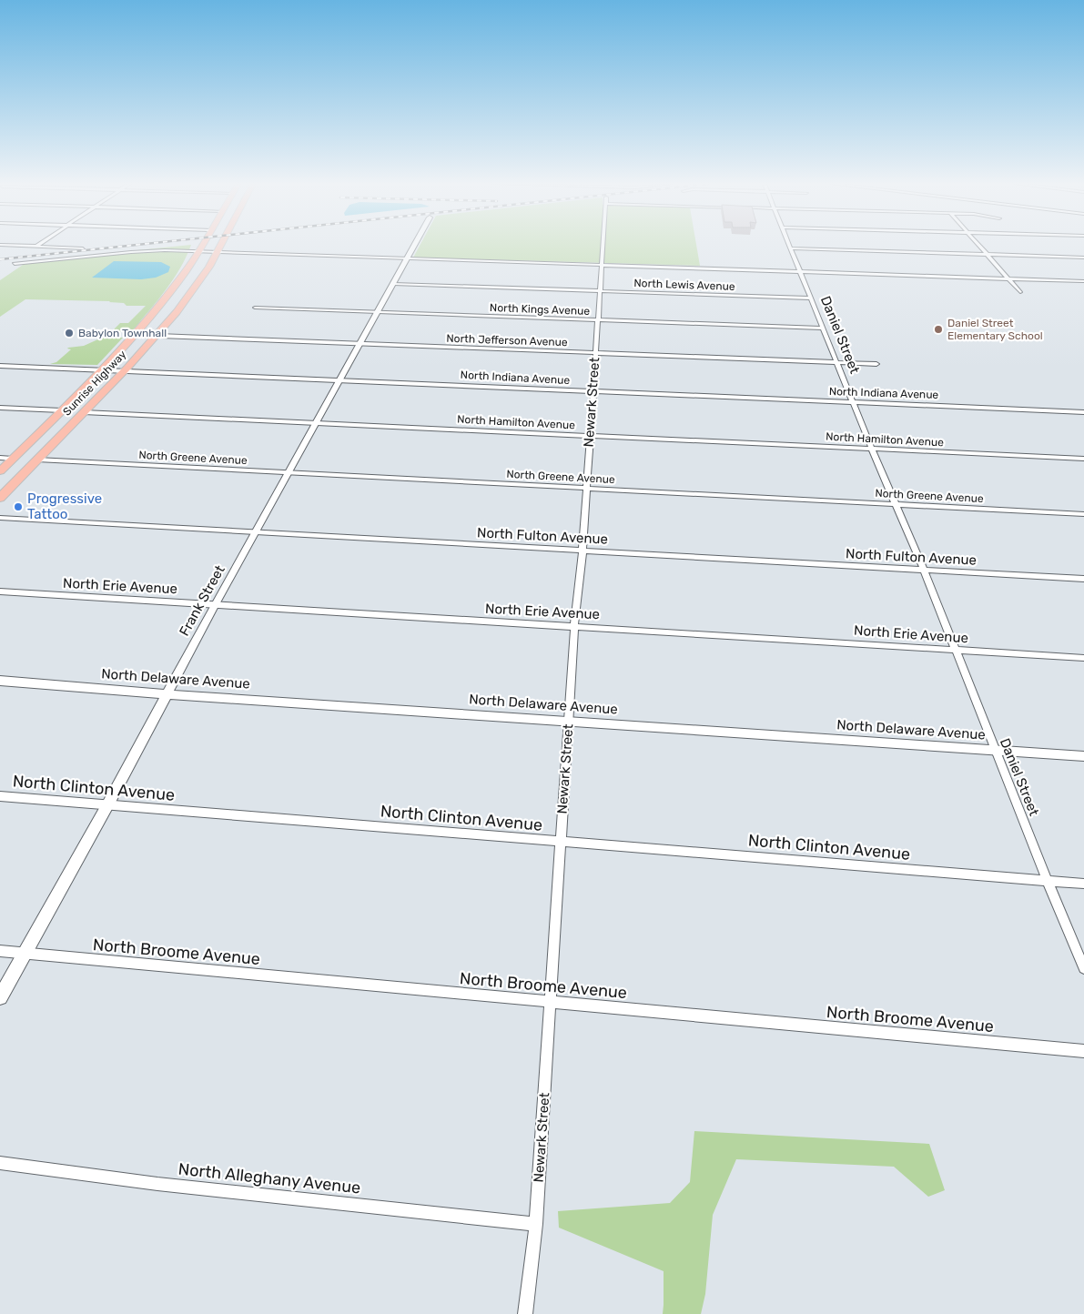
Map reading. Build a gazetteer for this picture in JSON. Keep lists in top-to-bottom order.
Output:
{
  "streets": {
    "highway": ["Sunrise Highway"],
    "street": [
      "North Lewis Avenue",
      "North Kings Avenue",
      "Daniel Street",
      "North Jefferson Avenue",
      "North Indiana Avenue",
      "Newark Street",
      "North Hamilton Avenue",
      "North Greene Avenue",
      "North Fulton Avenue",
      "North Erie Avenue",
      "Frank Street",
      "North Delaware Avenue",
      "North Clinton Avenue",
      "North Broome Avenue",
      "North Alleghany Avenue"
    ]
  },
  "crossings": [
    ["North Lewis Avenue", "Daniel Street"],
    ["North Lewis Avenue", "Newark Street"],
    ["North Lewis Avenue", "Frank Street"],
    ["North Kings Avenue", "Daniel Street"],
    ["North Kings Avenue", "Newark Street"],
    ["North Kings Avenue", "Frank Street"],
    ["Daniel Street", "North Jefferson Avenue"],
    ["Daniel Street", "North Indiana Avenue"],
    ["Daniel Street", "North Hamilton Avenue"],
    ["Daniel Street", "North Greene Avenue"],
    ["Daniel Street", "North Fulton Avenue"],
    ["Daniel Street", "North Erie Avenue"],
    ["Daniel Street", "North Delaware Avenue"],
    ["Daniel Street", "North Clinton Avenue"],
    ["North Jefferson Avenue", "Sunrise Highway"],
    ["North Jefferson Avenue", "Newark Street"],
    ["North Jefferson Avenue", "Frank Street"],
    ["North Indiana Avenue", "Sunrise Highway"],
    ["North Indiana Avenue", "Newark Street"],
    ["North Indiana Avenue", "Frank Street"],
    ["Sunrise Highway", "North Hamilton Avenue"],
    ["Sunrise Highway", "North Greene Avenue"],
    ["Newark Street", "North Hamilton Avenue"],
    ["Newark Street", "North Greene Avenue"],
    ["Newark Street", "North Fulton Avenue"],
    ["Newark Street", "North Erie Avenue"],
    ["Newark Street", "North Delaware Avenue"],
    ["Newark Street", "North Clinton Avenue"],
    ["Newark Street", "North Broome Avenue"],
    ["Newark Street", "North Alleghany Avenue"],
    ["North Hamilton Avenue", "Frank Street"],
    ["North Greene Avenue", "Frank Street"],
    ["North Fulton Avenue", "Frank Street"],
    ["North Erie Avenue", "Frank Street"],
    ["Frank Street", "North Delaware Avenue"],
    ["Frank Street", "North Clinton Avenue"],
    ["Frank Street", "North Broome Avenue"]
  ],
  "places": ["Daniel Street Elementary School", "Babylon Townhall", "Progressive Tattoo"]
}
